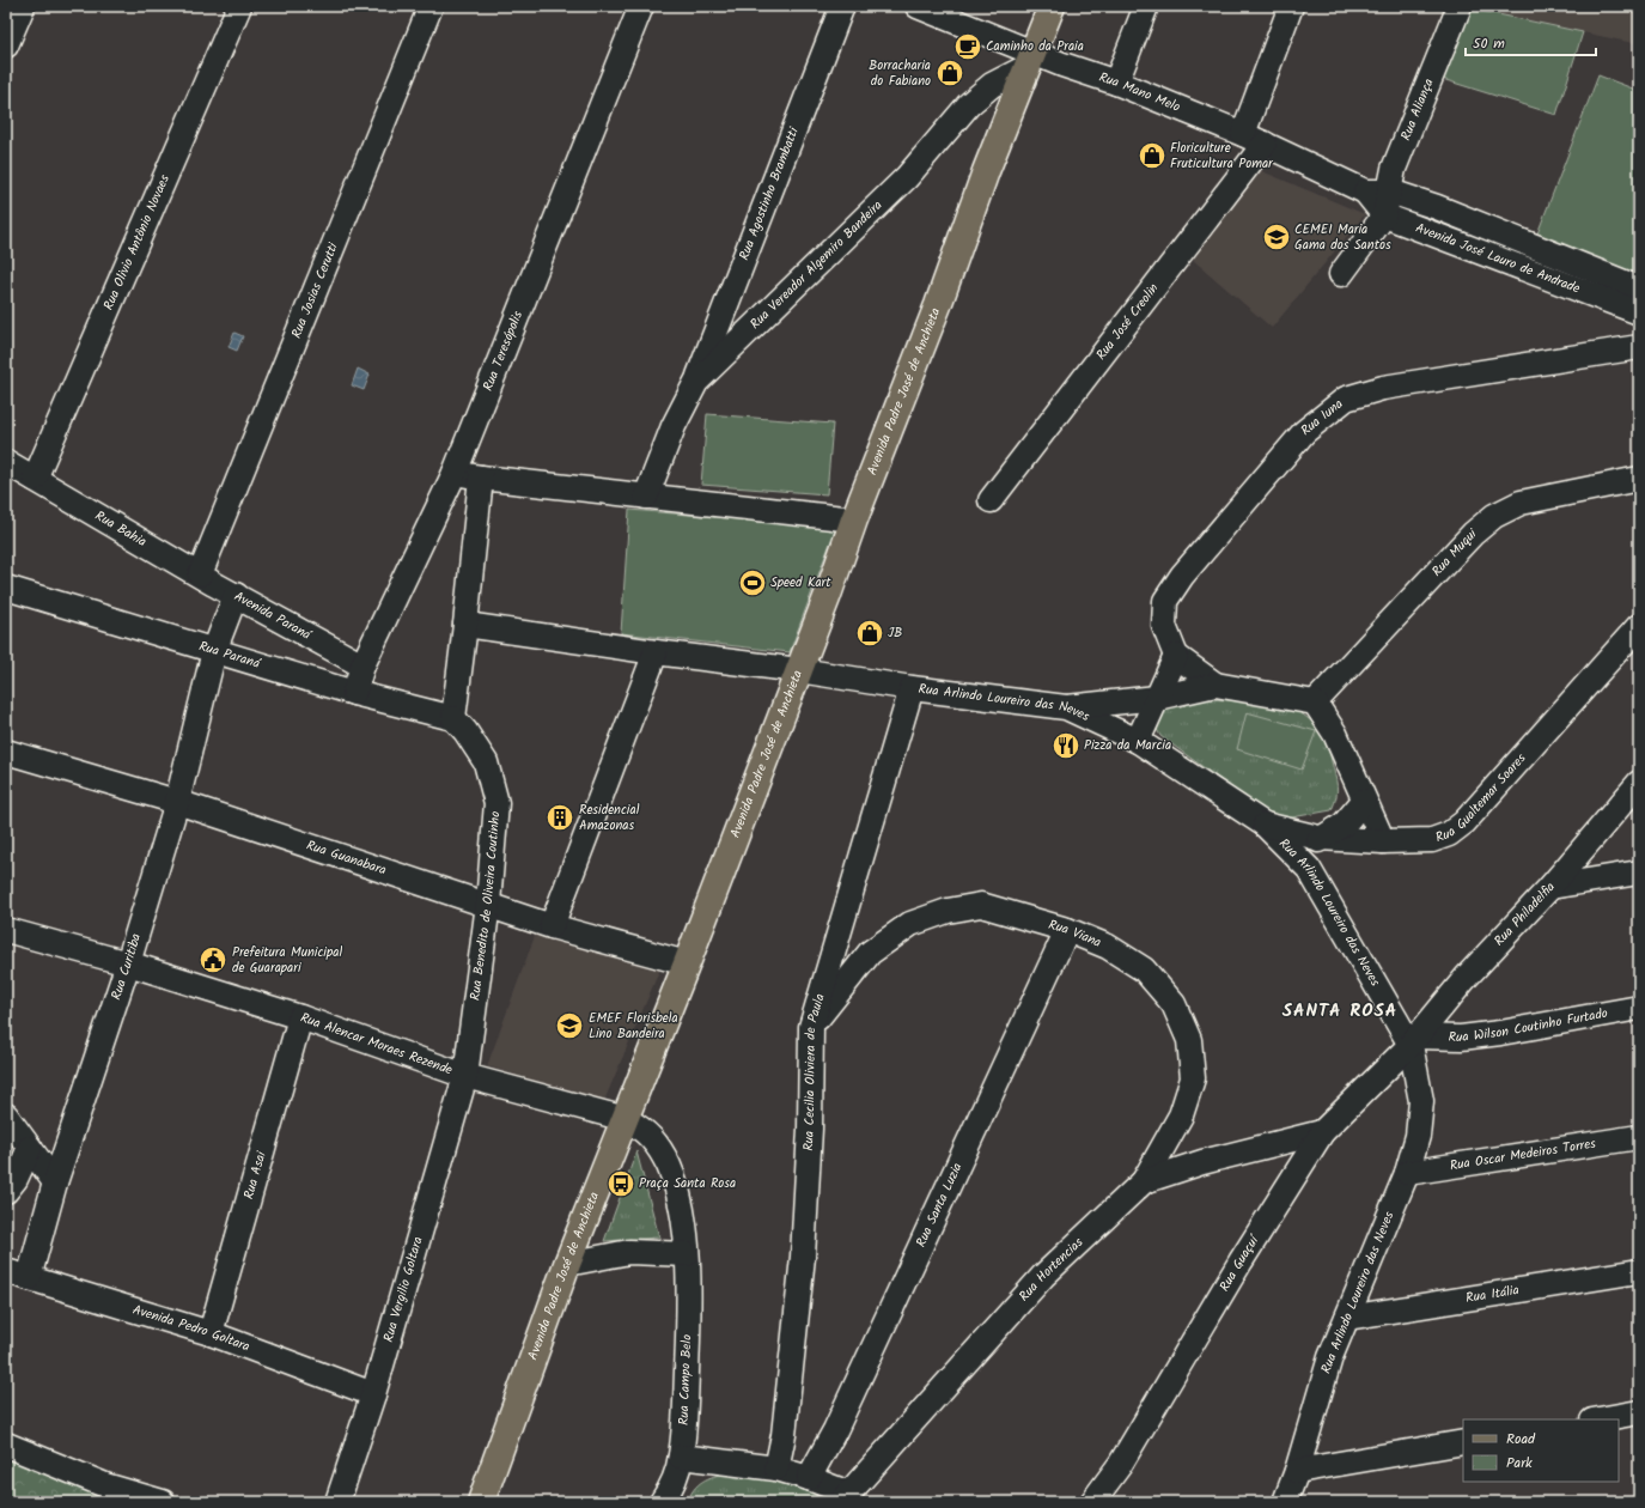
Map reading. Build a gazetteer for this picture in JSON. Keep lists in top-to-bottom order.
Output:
{
  "streets": {
    "main road": ["Avenida Padre José de Anchieta"],
    "street": [
      "Rua Mano Melo",
      "Rua Aliança",
      "Rua Agostinho Brambatti",
      "Rua Olivio Antônio Novaes",
      "Avenida José Lauro de Andrade",
      "Rua Vereador Algemiro Bandeira",
      "Rua Josias Cerutti",
      "Rua José Creolin",
      "Rua Teresópolis",
      "Rua Iuna",
      "Rua Bahia",
      "Rua Muqui",
      "Avenida Paraná",
      "Rua Paraná",
      "Rua Arlindo Loureiro das Neves",
      "Rua Gualtemar Soares",
      "Rua Guanabara",
      "Rua Benedito de Oliveira Coutinho",
      "Rua Philadelfia",
      "Rua Viana",
      "Rua Curitiba",
      "Rua Wilson Coutinho Furtado",
      "Rua Alencar Moraes Rezende",
      "Rua Cecilia Oliviera de Paula",
      "Rua Oscar Medeiros Torres",
      "Rua Asai",
      "Rua Santa Luzia",
      "Rua Guaçuí",
      "Rua Hortencias",
      "Rua Vergilio Goltara",
      "Rua Itália",
      "Avenida Pedro Goltara",
      "Rua Campo Belo"
    ]
  },
  "crossings": [
    ["Rua Mano Melo", "Avenida José Lauro de Andrade"],
    ["Rua Mano Melo", "Rua Vereador Algemiro Bandeira"],
    ["Rua Mano Melo", "Rua José Creolin"],
    ["Rua Mano Melo", "Avenida Padre José de Anchieta"],
    ["Rua Aliança", "Avenida José Lauro de Andrade"],
    ["Rua Agostinho Brambatti", "Rua Vereador Algemiro Bandeira"],
    ["Rua Olivio Antônio Novaes", "Rua Bahia"],
    ["Avenida José Lauro de Andrade", "Rua José Creolin"],
    ["Rua Vereador Algemiro Bandeira", "Avenida Padre José de Anchieta"],
    ["Rua Josias Cerutti", "Rua Bahia"],
    ["Rua Teresópolis", "Avenida Paraná"],
    ["Rua Teresópolis", "Rua Paraná"],
    ["Avenida Padre José de Anchieta", "Rua Arlindo Loureiro das Neves"],
    ["Avenida Padre José de Anchieta", "Rua Guanabara"],
    ["Avenida Padre José de Anchieta", "Rua Alencar Moraes Rezende"],
    ["Avenida Padre José de Anchieta", "Rua Campo Belo"],
    ["Rua Bahia", "Avenida Paraná"],
    ["Avenida Paraná", "Rua Paraná"],
    ["Avenida Paraná", "Rua Curitiba"],
    ["Rua Paraná", "Rua Benedito de Oliveira Coutinho"],
    ["Rua Paraná", "Rua Curitiba"],
    ["Rua Arlindo Loureiro das Neves", "Rua Gualtemar Soares"],
    ["Rua Arlindo Loureiro das Neves", "Rua Philadelfia"],
    ["Rua Arlindo Loureiro das Neves", "Rua Wilson Coutinho Furtado"],
    ["Rua Arlindo Loureiro das Neves", "Rua Cecilia Oliviera de Paula"],
    ["Rua Arlindo Loureiro das Neves", "Rua Oscar Medeiros Torres"],
    ["Rua Arlindo Loureiro das Neves", "Rua Guaçuí"],
    ["Rua Arlindo Loureiro das Neves", "Rua Itália"],
    ["Rua Guanabara", "Rua Benedito de Oliveira Coutinho"],
    ["Rua Guanabara", "Rua Curitiba"],
    ["Rua Benedito de Oliveira Coutinho", "Rua Alencar Moraes Rezende"],
    ["Rua Benedito de Oliveira Coutinho", "Rua Vergilio Goltara"],
    ["Rua Philadelfia", "Rua Wilson Coutinho Furtado"],
    ["Rua Philadelfia", "Rua Guaçuí"],
    ["Rua Viana", "Rua Cecilia Oliviera de Paula"],
    ["Rua Viana", "Rua Santa Luzia"],
    ["Rua Viana", "Rua Hortencias"],
    ["Rua Curitiba", "Rua Alencar Moraes Rezende"],
    ["Rua Curitiba", "Avenida Pedro Goltara"],
    ["Rua Wilson Coutinho Furtado", "Rua Guaçuí"],
    ["Rua Alencar Moraes Rezende", "Rua Asai"],
    ["Rua Alencar Moraes Rezende", "Rua Vergilio Goltara"],
    ["Rua Alencar Moraes Rezende", "Rua Campo Belo"],
    ["Rua Asai", "Avenida Pedro Goltara"],
    ["Rua Guaçuí", "Rua Hortencias"],
    ["Rua Vergilio Goltara", "Avenida Pedro Goltara"]
  ],
  "districts": ["SANTA ROSA"],
  "places": {
    "cafe": ["Caminho da Praia"],
    "shop": ["Borracharia do Fabiano", "Floriculture Fruticultura Pomar", "JB"],
    "school or university": ["CEMEI Maria Gama dos Santos", "EMEF Florisbela Lino Bandeira"],
    "sports": ["Speed Kart"],
    "restaurant": ["Pizza da Marcia"],
    "building": ["Residencial Amazonas"],
    "public building": ["Prefeitura Municipal de Guarapari"],
    "bus stop": ["Praça Santa Rosa"]
  },
  "legend": ["Road", "Park"],
  "scale_bar": "50 m"
}
